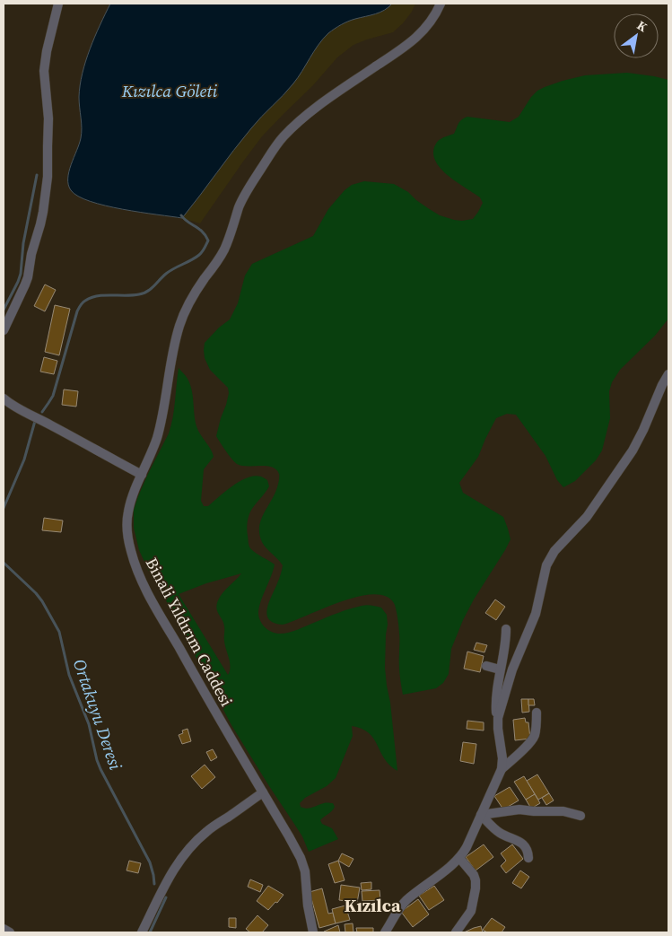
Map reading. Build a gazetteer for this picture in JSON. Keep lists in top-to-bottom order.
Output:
{
  "streets": {
    "street": ["Binali Yıldırım Caddesi"]
  },
  "districts": ["Kızılca"],
  "water": ["Kızılca Göleti", "Ortakuyu Deresi"],
  "north": "top right"
}
